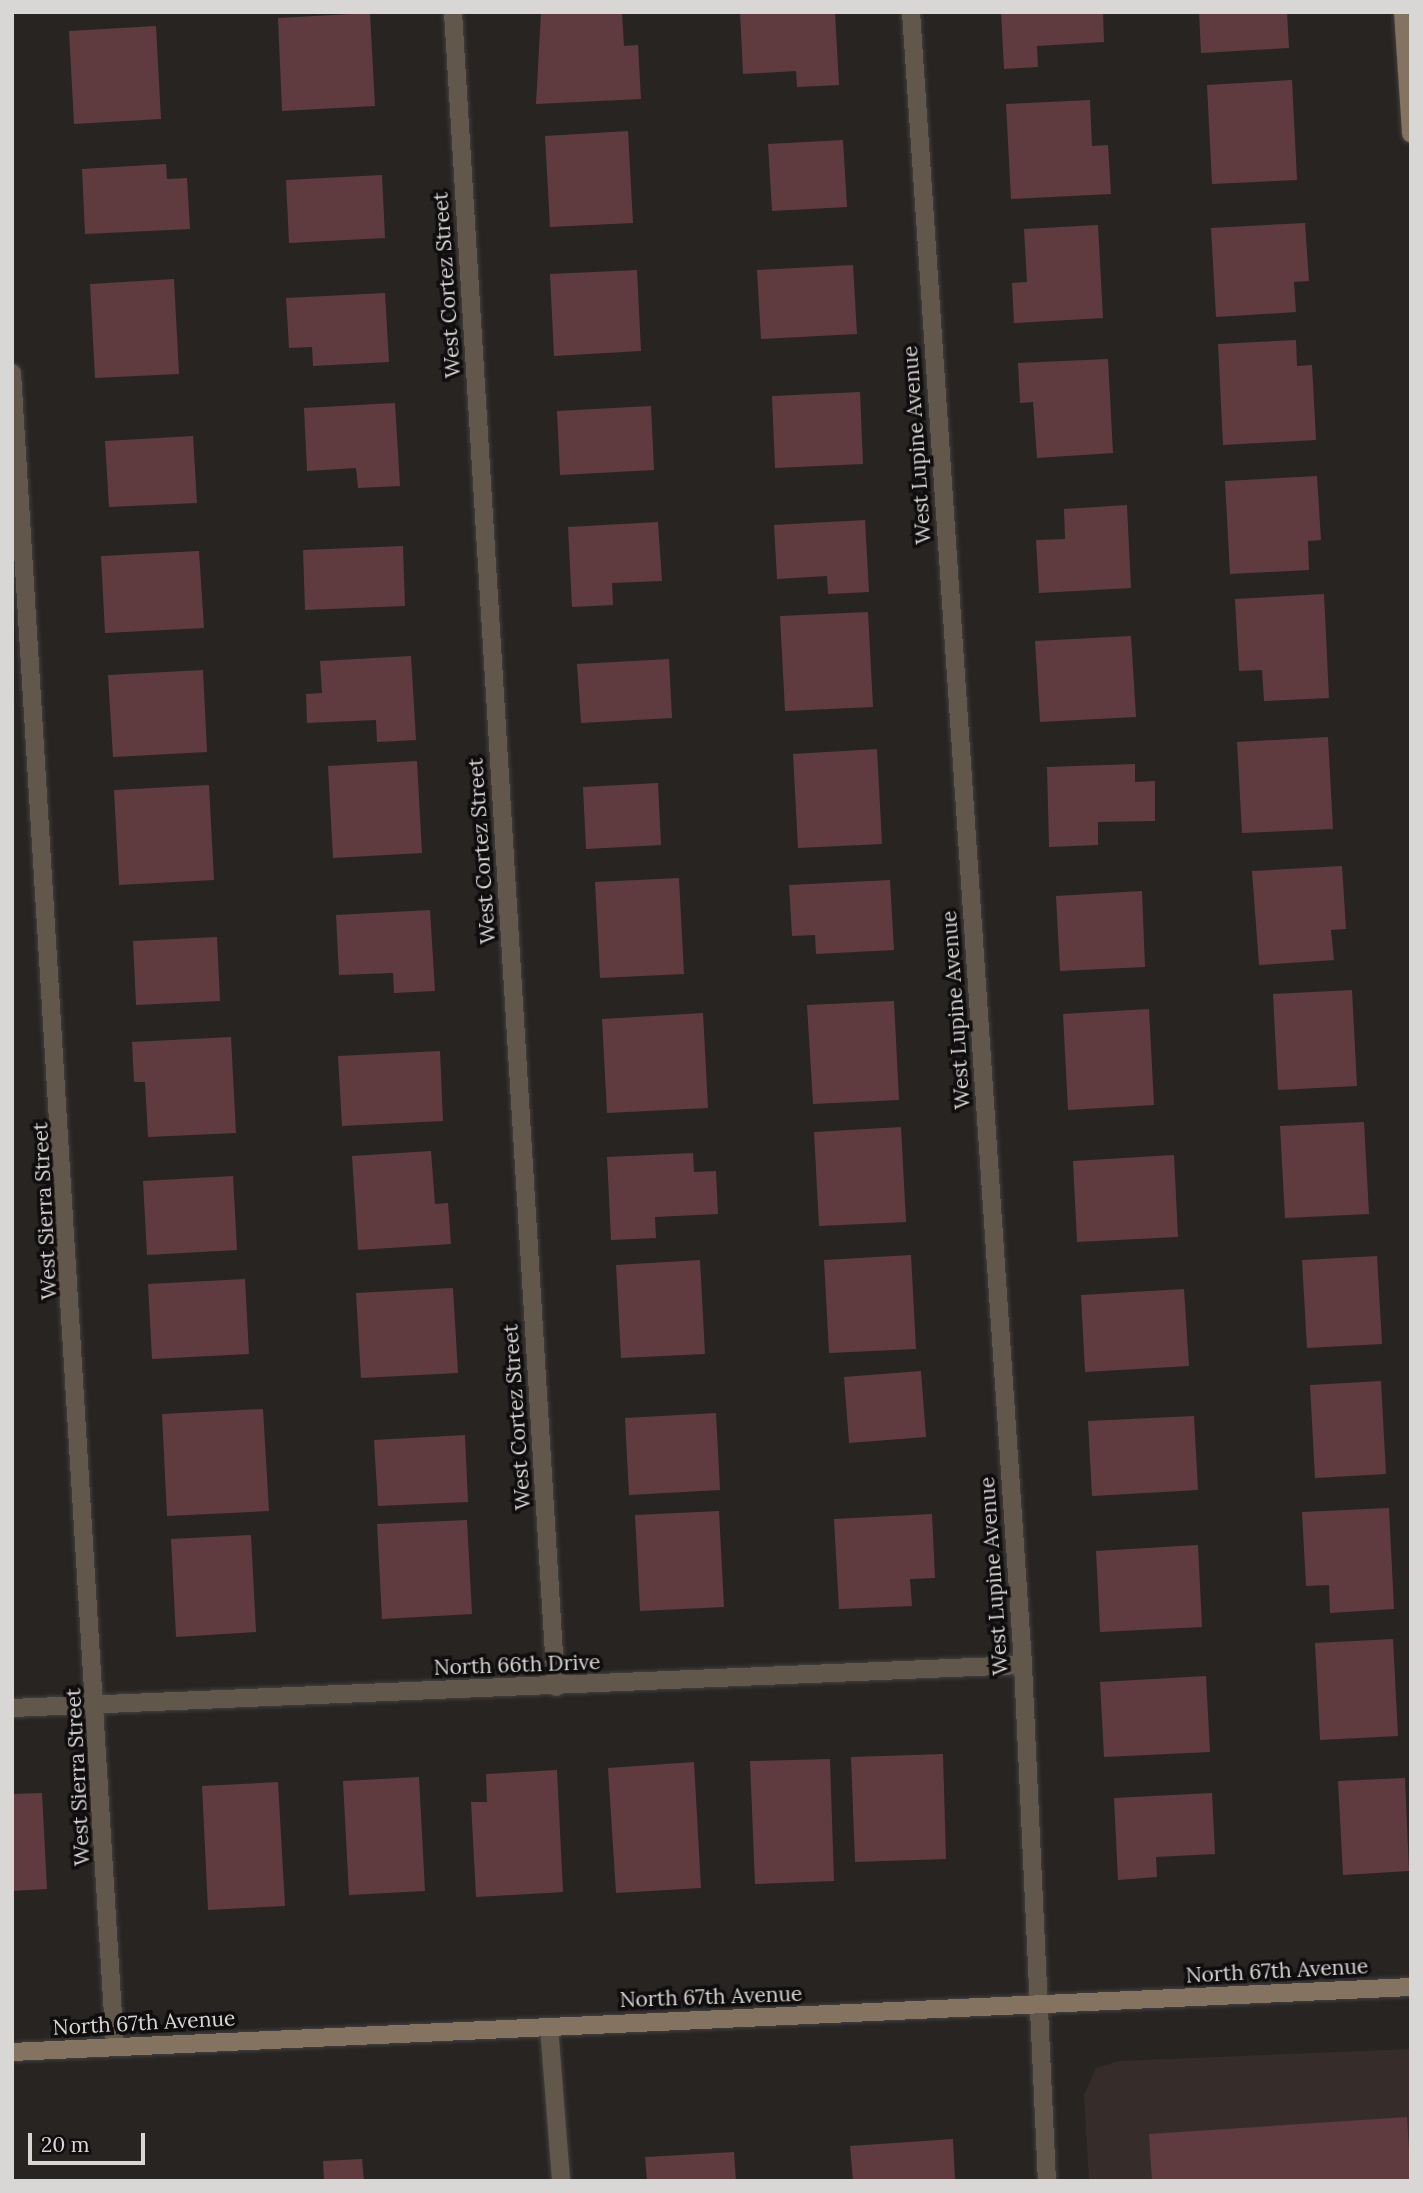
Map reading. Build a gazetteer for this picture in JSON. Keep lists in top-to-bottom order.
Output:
{
  "streets": {
    "main road": ["North 67th Avenue"],
    "street": [
      "West Cortez Street",
      "West Lupine Avenue",
      "West Sierra Street",
      "North 66th Drive"
    ]
  },
  "crossings": [
    ["West Cortez Street", "North 66th Drive"],
    ["West Lupine Avenue", "North 66th Drive"],
    ["West Lupine Avenue", "North 67th Avenue"],
    ["West Sierra Street", "North 66th Drive"],
    ["West Sierra Street", "North 67th Avenue"]
  ],
  "scale_bar": "20 m"
}
